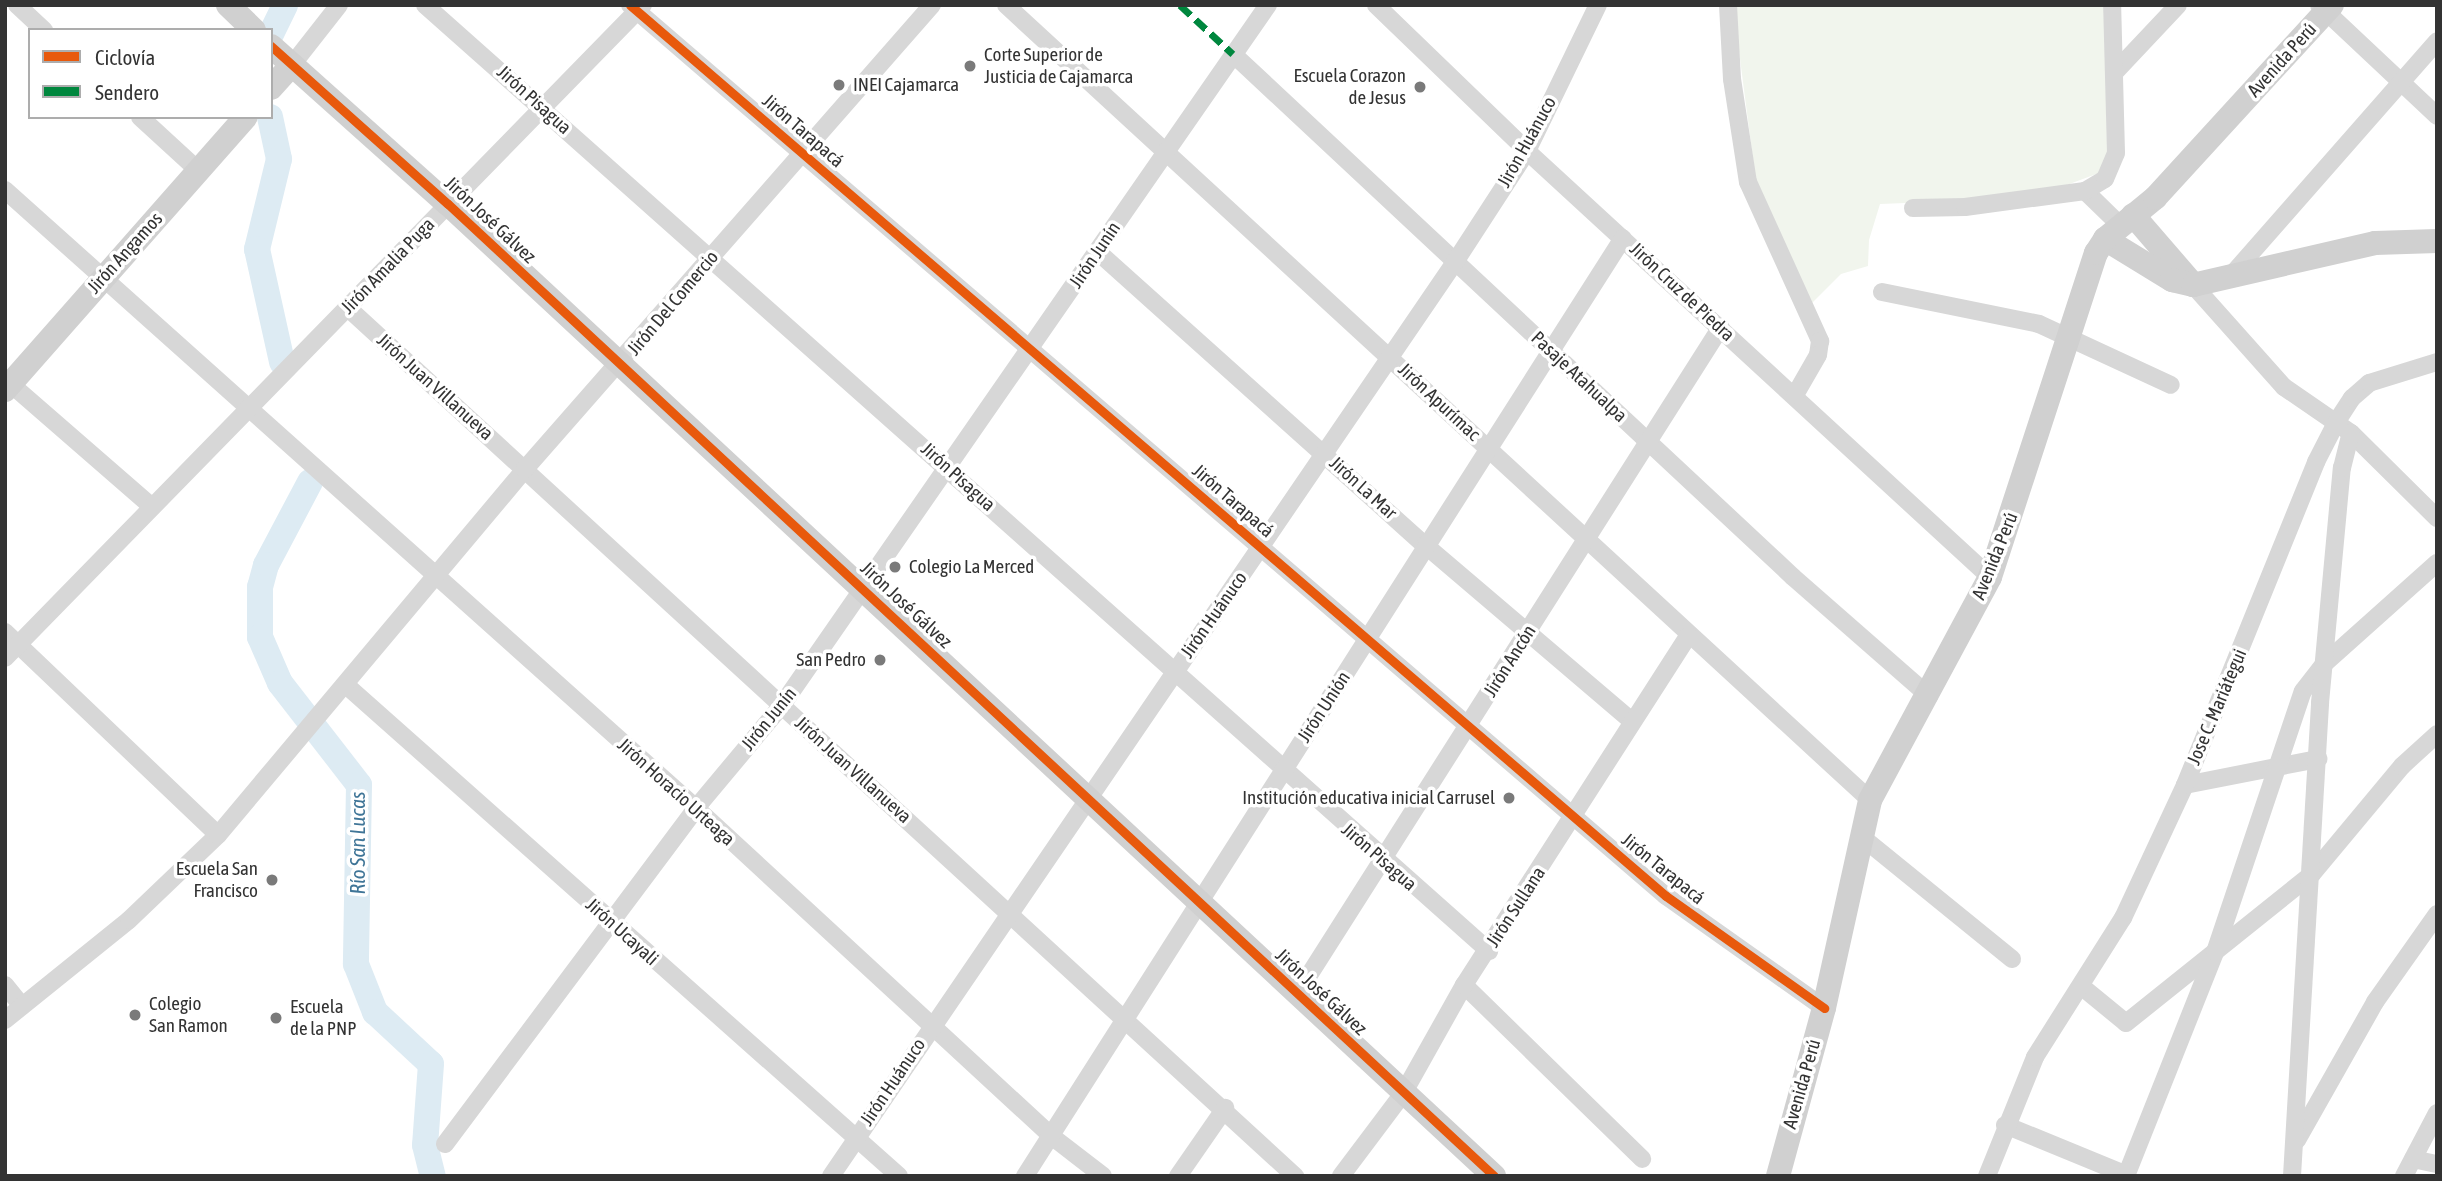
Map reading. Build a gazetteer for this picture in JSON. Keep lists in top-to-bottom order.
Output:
{
  "streets": {
    "street": [
      "Avenida Perú",
      "Jirón Pisagua",
      "Jirón Tarapacá",
      "Jirón Huánuco",
      "Jirón José Gálvez",
      "Jirón Angamos",
      "Jirón Junín",
      "Jirón Amalia Puga",
      "Jirón Cruz de Piedra",
      "Jirón Del Comercio",
      "Pasaje Atahualpa",
      "Jirón Juan Villanueva",
      "Jirón Apurímac",
      "Jirón La Mar",
      "Jirón Ancón",
      "Jirón Unión",
      "Jose C. Mariátegui",
      "Jirón Horacio Urteaga",
      "Jirón Sullana",
      "Jirón Ucayali"
    ]
  },
  "crossings": [
    ["Avenida Perú", "Jirón Tarapacá"],
    ["Avenida Perú", "Jirón Cruz de Piedra"],
    ["Avenida Perú", "Pasaje Atahualpa"],
    ["Avenida Perú", "Jirón Apurímac"],
    ["Jirón Pisagua", "Jirón Huánuco"],
    ["Jirón Pisagua", "Jirón Junín"],
    ["Jirón Pisagua", "Jirón Amalia Puga"],
    ["Jirón Pisagua", "Jirón Del Comercio"],
    ["Jirón Pisagua", "Jirón Ancón"],
    ["Jirón Pisagua", "Jirón Unión"],
    ["Jirón Pisagua", "Jirón Sullana"],
    ["Jirón Tarapacá", "Jirón Huánuco"],
    ["Jirón Tarapacá", "Jirón Junín"],
    ["Jirón Tarapacá", "Jirón Amalia Puga"],
    ["Jirón Tarapacá", "Jirón Del Comercio"],
    ["Jirón Tarapacá", "Jirón Ancón"],
    ["Jirón Tarapacá", "Jirón Unión"],
    ["Jirón Tarapacá", "Jirón Sullana"],
    ["Jirón Huánuco", "Jirón José Gálvez"],
    ["Jirón Huánuco", "Jirón Cruz de Piedra"],
    ["Jirón Huánuco", "Pasaje Atahualpa"],
    ["Jirón Huánuco", "Jirón Juan Villanueva"],
    ["Jirón Huánuco", "Jirón Apurímac"],
    ["Jirón Huánuco", "Jirón La Mar"],
    ["Jirón Huánuco", "Jirón Horacio Urteaga"],
    ["Jirón Huánuco", "Jirón Ucayali"],
    ["Jirón José Gálvez", "Jirón Junín"],
    ["Jirón José Gálvez", "Jirón Amalia Puga"],
    ["Jirón José Gálvez", "Jirón Del Comercio"],
    ["Jirón José Gálvez", "Jirón Ancón"],
    ["Jirón José Gálvez", "Jirón Unión"],
    ["Jirón José Gálvez", "Jirón Sullana"],
    ["Jirón Angamos", "Jirón Horacio Urteaga"],
    ["Jirón Junín", "Pasaje Atahualpa"],
    ["Jirón Junín", "Jirón Juan Villanueva"],
    ["Jirón Junín", "Jirón Apurímac"],
    ["Jirón Junín", "Jirón La Mar"],
    ["Jirón Junín", "Jirón Horacio Urteaga"],
    ["Jirón Junín", "Jirón Ucayali"],
    ["Jirón Amalia Puga", "Jirón Juan Villanueva"],
    ["Jirón Amalia Puga", "Jirón Horacio Urteaga"],
    ["Jirón Cruz de Piedra", "Jirón Ancón"],
    ["Jirón Cruz de Piedra", "Jirón Unión"],
    ["Jirón Del Comercio", "Jirón Juan Villanueva"],
    ["Jirón Del Comercio", "Jirón Horacio Urteaga"],
    ["Jirón Del Comercio", "Jirón Ucayali"],
    ["Pasaje Atahualpa", "Jirón Ancón"],
    ["Pasaje Atahualpa", "Jirón Unión"],
    ["Jirón Juan Villanueva", "Jirón Unión"],
    ["Jirón Apurímac", "Jirón Ancón"],
    ["Jirón Apurímac", "Jirón Unión"],
    ["Jirón Apurímac", "Jirón Sullana"],
    ["Jirón La Mar", "Jirón Ancón"],
    ["Jirón La Mar", "Jirón Unión"],
    ["Jirón La Mar", "Jirón Sullana"],
    ["Jirón Unión", "Jirón Horacio Urteaga"]
  ],
  "water": ["Río San Lucas"],
  "places": [
    "Corte Superior de Justicia de Cajamarca",
    "INEI Cajamarca",
    "Escuela Corazon de Jesus",
    "Colegio La Merced",
    "San Pedro",
    "Institución educativa inicial Carrusel",
    "Escuela San Francisco",
    "Colegio San Ramon",
    "Escuela de la PNP"
  ],
  "legend": ["Ciclovía", "Sendero"]
}
